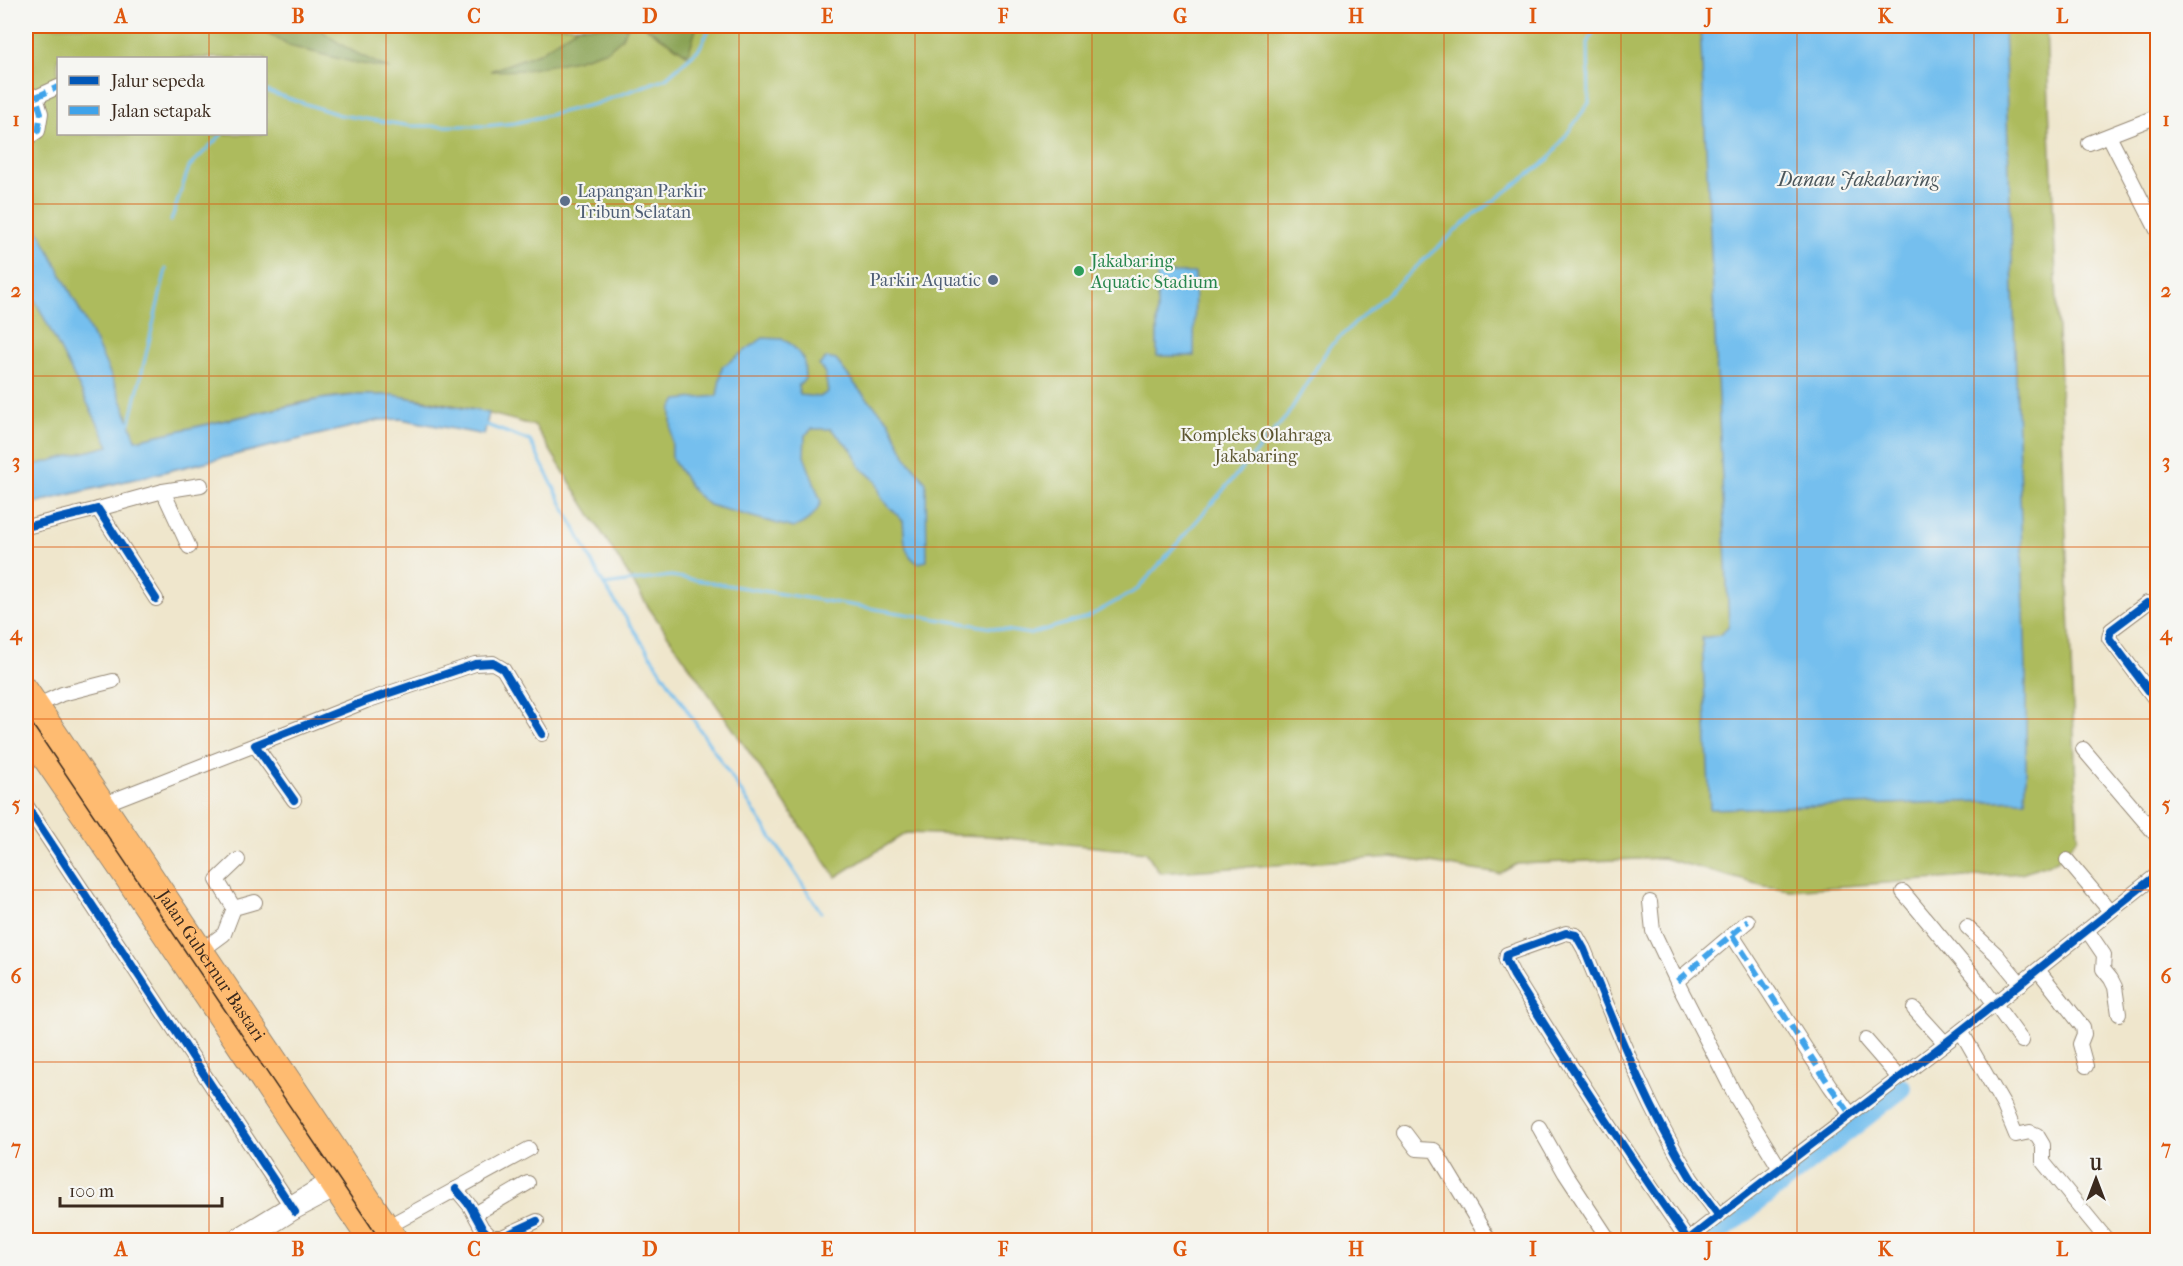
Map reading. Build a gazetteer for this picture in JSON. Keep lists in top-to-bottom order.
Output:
{
  "streets": {
    "highway": ["Jalan Gubernur Bastari"]
  },
  "water": ["Danau Jakabaring"],
  "parks": ["Kompleks Olahraga Jakabaring"],
  "places": ["Lapangan Parkir Tribun Selatan", "Jakabaring Aquatic Stadium", "Parkir Aquatic"],
  "legend": ["Jalur sepeda", "Jalan setapak"],
  "scale_bar": "100 m",
  "north": "top",
  "grid": {
    "columns": [
      "A",
      "B",
      "C",
      "D",
      "E",
      "F",
      "G",
      "H",
      "I",
      "J",
      "K",
      "L"
    ],
    "rows": [
      "1",
      "2",
      "3",
      "4",
      "5",
      "6",
      "7"
    ]
  }
}
